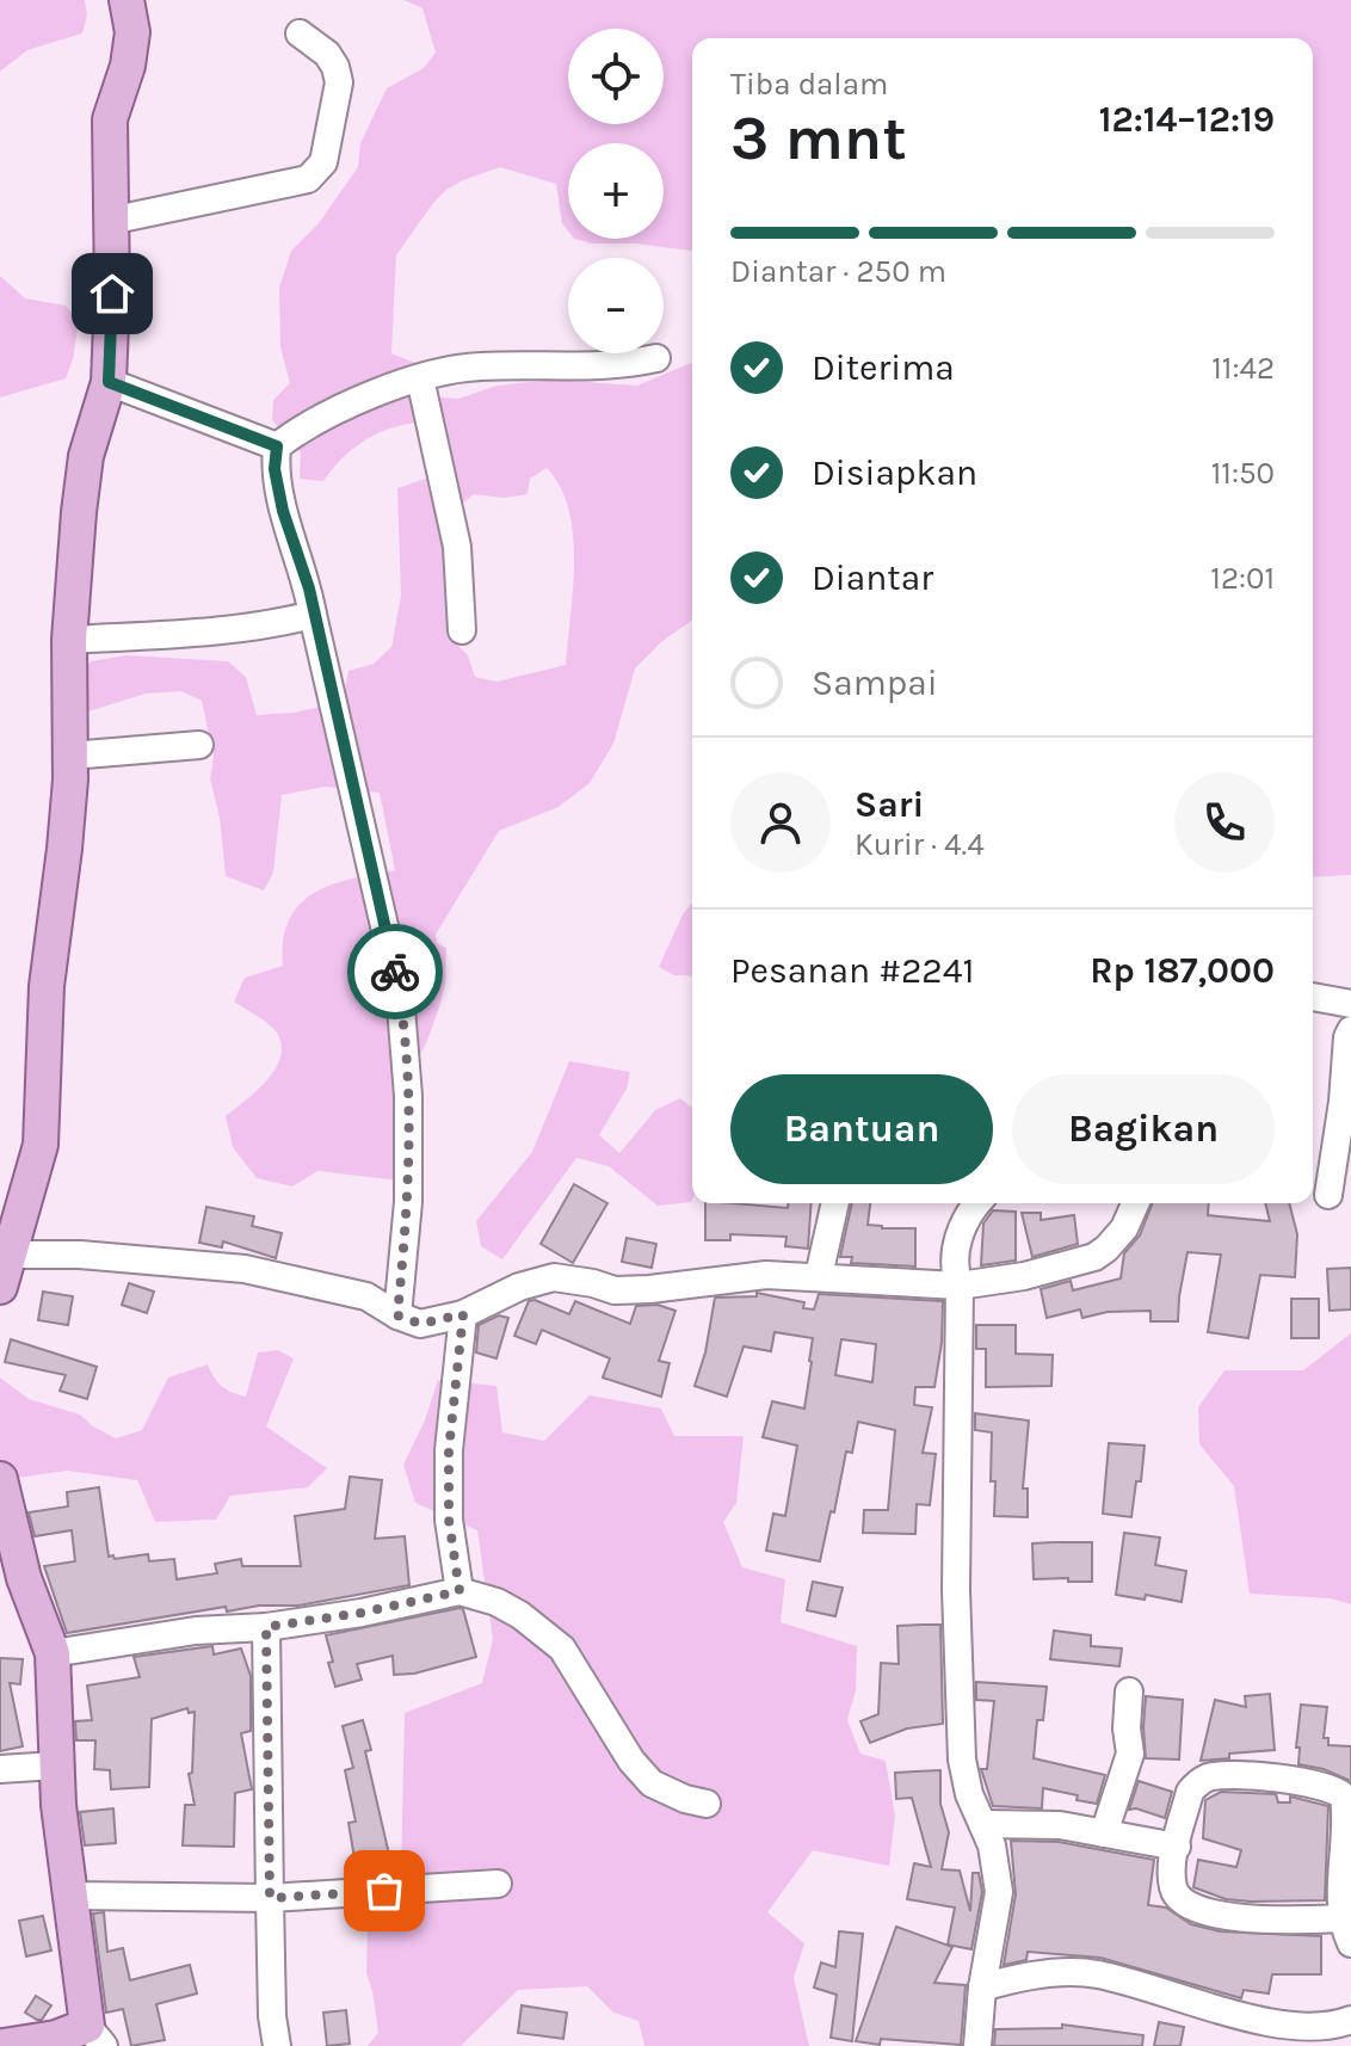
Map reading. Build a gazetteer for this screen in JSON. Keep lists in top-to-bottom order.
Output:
{
  "page": {
    "map_buttons": ["+", "−"],
    "heading": ["3 mnt", "Tiba dalam", "12:14–12:19"],
    "panel": [
      "Sari",
      "Kurir · 4.4",
      "Pesanan #2241",
      "Rp 187,000"
    ],
    "bar": "Diantar · 250 m",
    "list": [
      ["Diterima", "11:42"],
      ["Disiapkan", "11:50"],
      ["Diantar", "12:01"],
      "Sampai"
    ],
    "buttons": ["Bantuan", "Bagikan"]
  }
}
